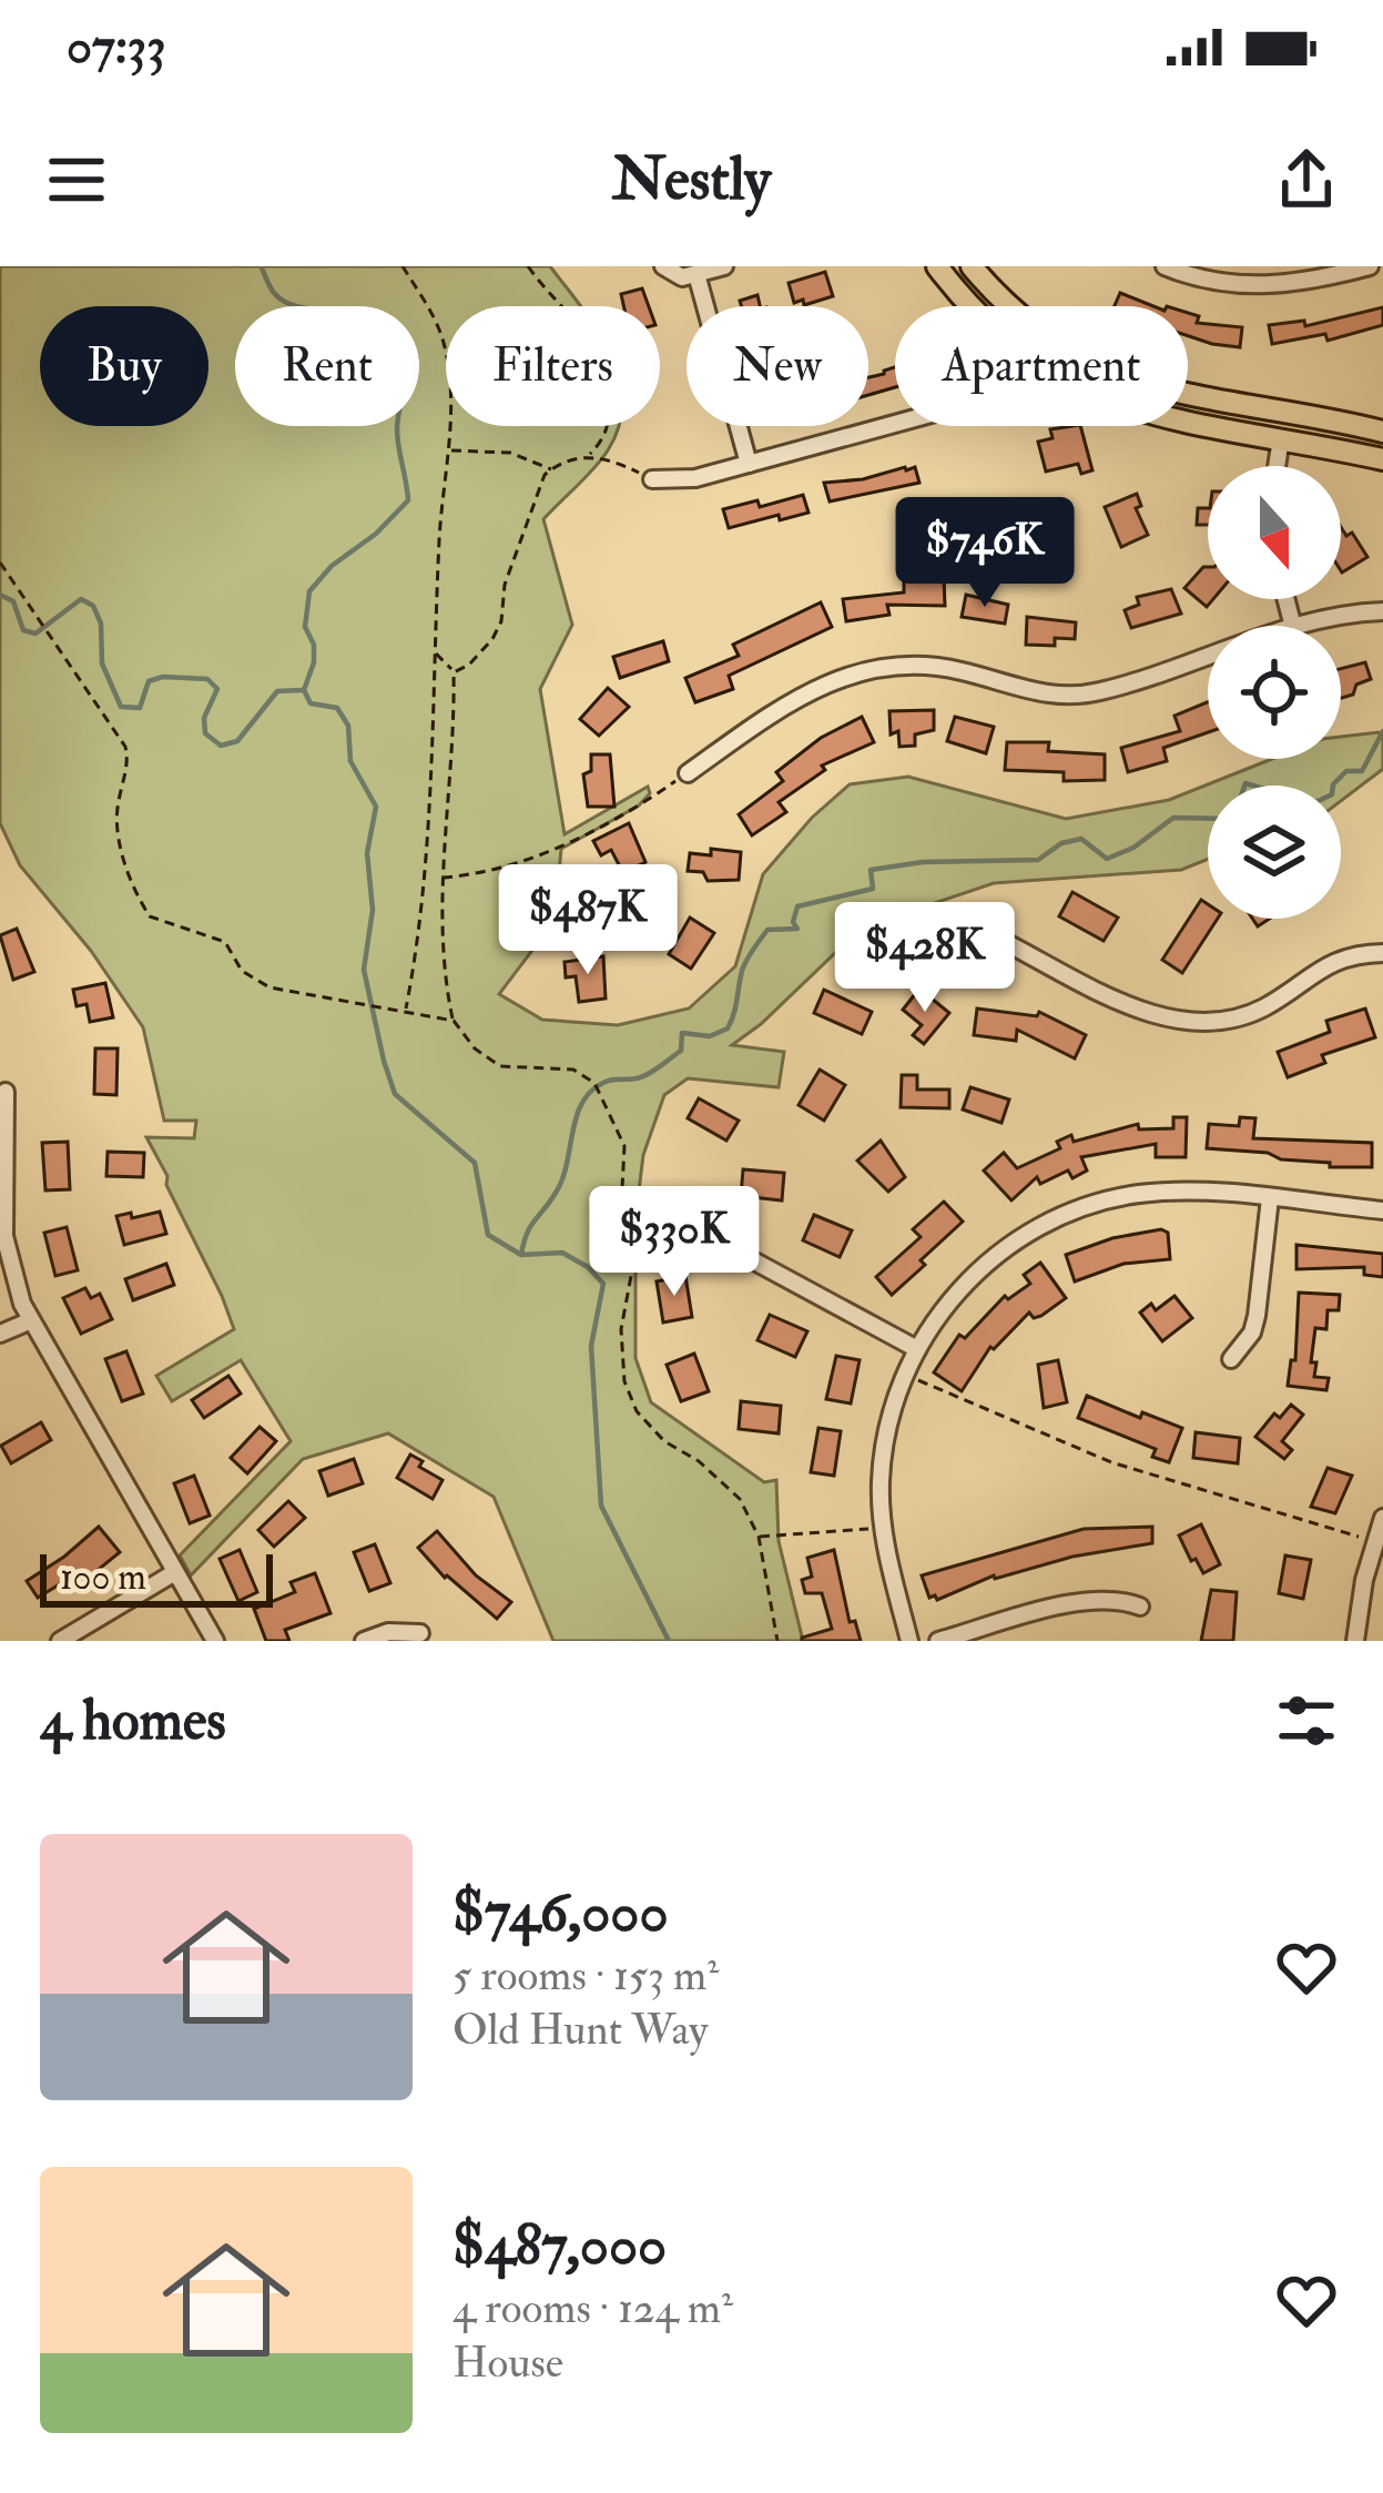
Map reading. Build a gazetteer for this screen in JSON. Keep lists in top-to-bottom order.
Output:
{
  "scale_bar": "100 m",
  "north": "bottom",
  "page": {
    "status": "07:33",
    "header": "Nestly",
    "chip": [
      "Buy",
      "Rent",
      "Filters",
      "New",
      "Apartment"
    ],
    "price": [
      "$746K",
      "$487K",
      "$428K",
      "$330K"
    ],
    "scale": "100 m",
    "heading": "4 homes",
    "list": [
      {
        "name": "$746,000",
        "note": "5 rooms · 153 m² · Old Hunt Way"
      },
      {
        "name": "$487,000",
        "note": "4 rooms · 124 m² · House"
      }
    ]
  }
}
